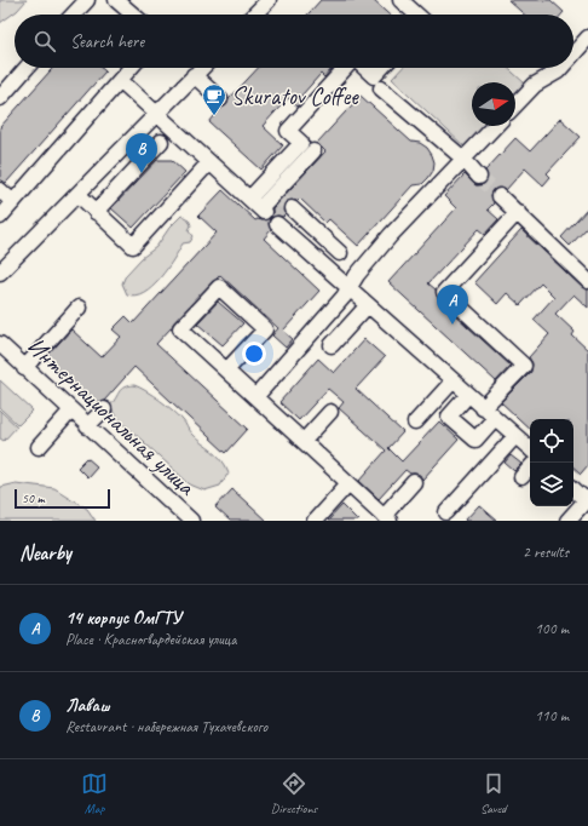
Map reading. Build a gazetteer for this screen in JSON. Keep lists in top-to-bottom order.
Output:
{
  "streets": {
    "street": ["Интернациональная улица"]
  },
  "places": {
    "cafe": ["Skuratov Coffee"]
  },
  "scale_bar": "50 m",
  "north": "right",
  "page": {
    "search": "Search here",
    "pins": ["B", "A"],
    "scale": "50 m",
    "heading": ["Nearby", "2 results"],
    "list": [
      {
        "mark": "A",
        "name": "14 корпус ОмГТУ",
        "note": "Place · Красногвардейская улица",
        "value": "100 m"
      },
      {
        "mark": "B",
        "name": "Лаваш",
        "note": "Restaurant · набережная Тухачевского",
        "value": "110 m"
      }
    ],
    "nav": ["Map", "Directions", "Saved"]
  }
}
